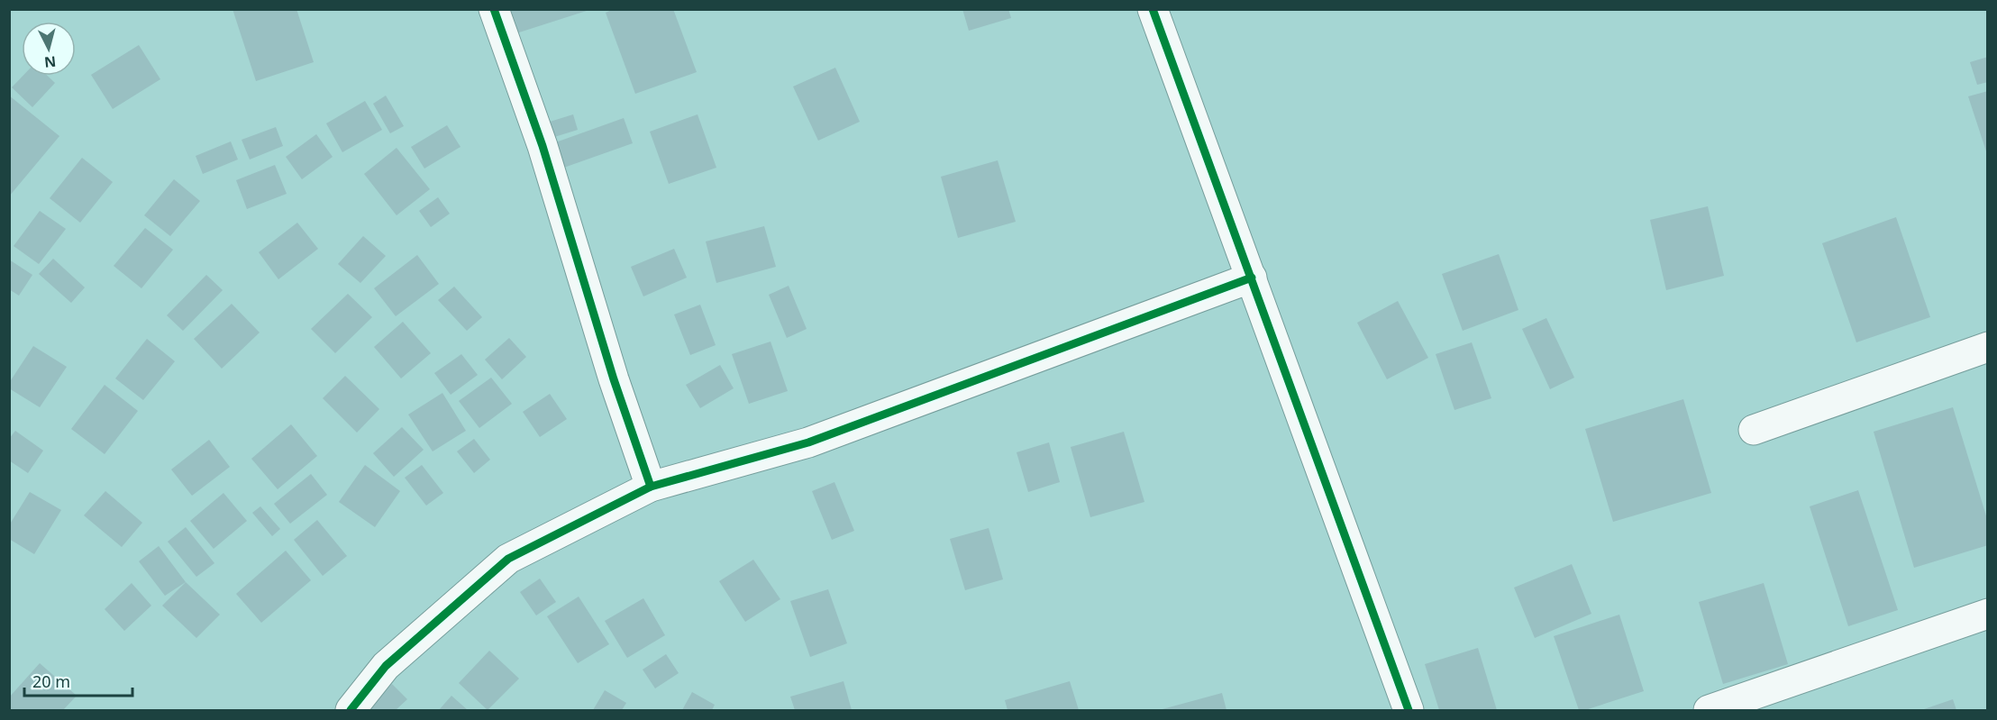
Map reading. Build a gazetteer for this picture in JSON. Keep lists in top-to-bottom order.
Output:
{
  "scale_bar": "20 m",
  "north": "bottom"
}
